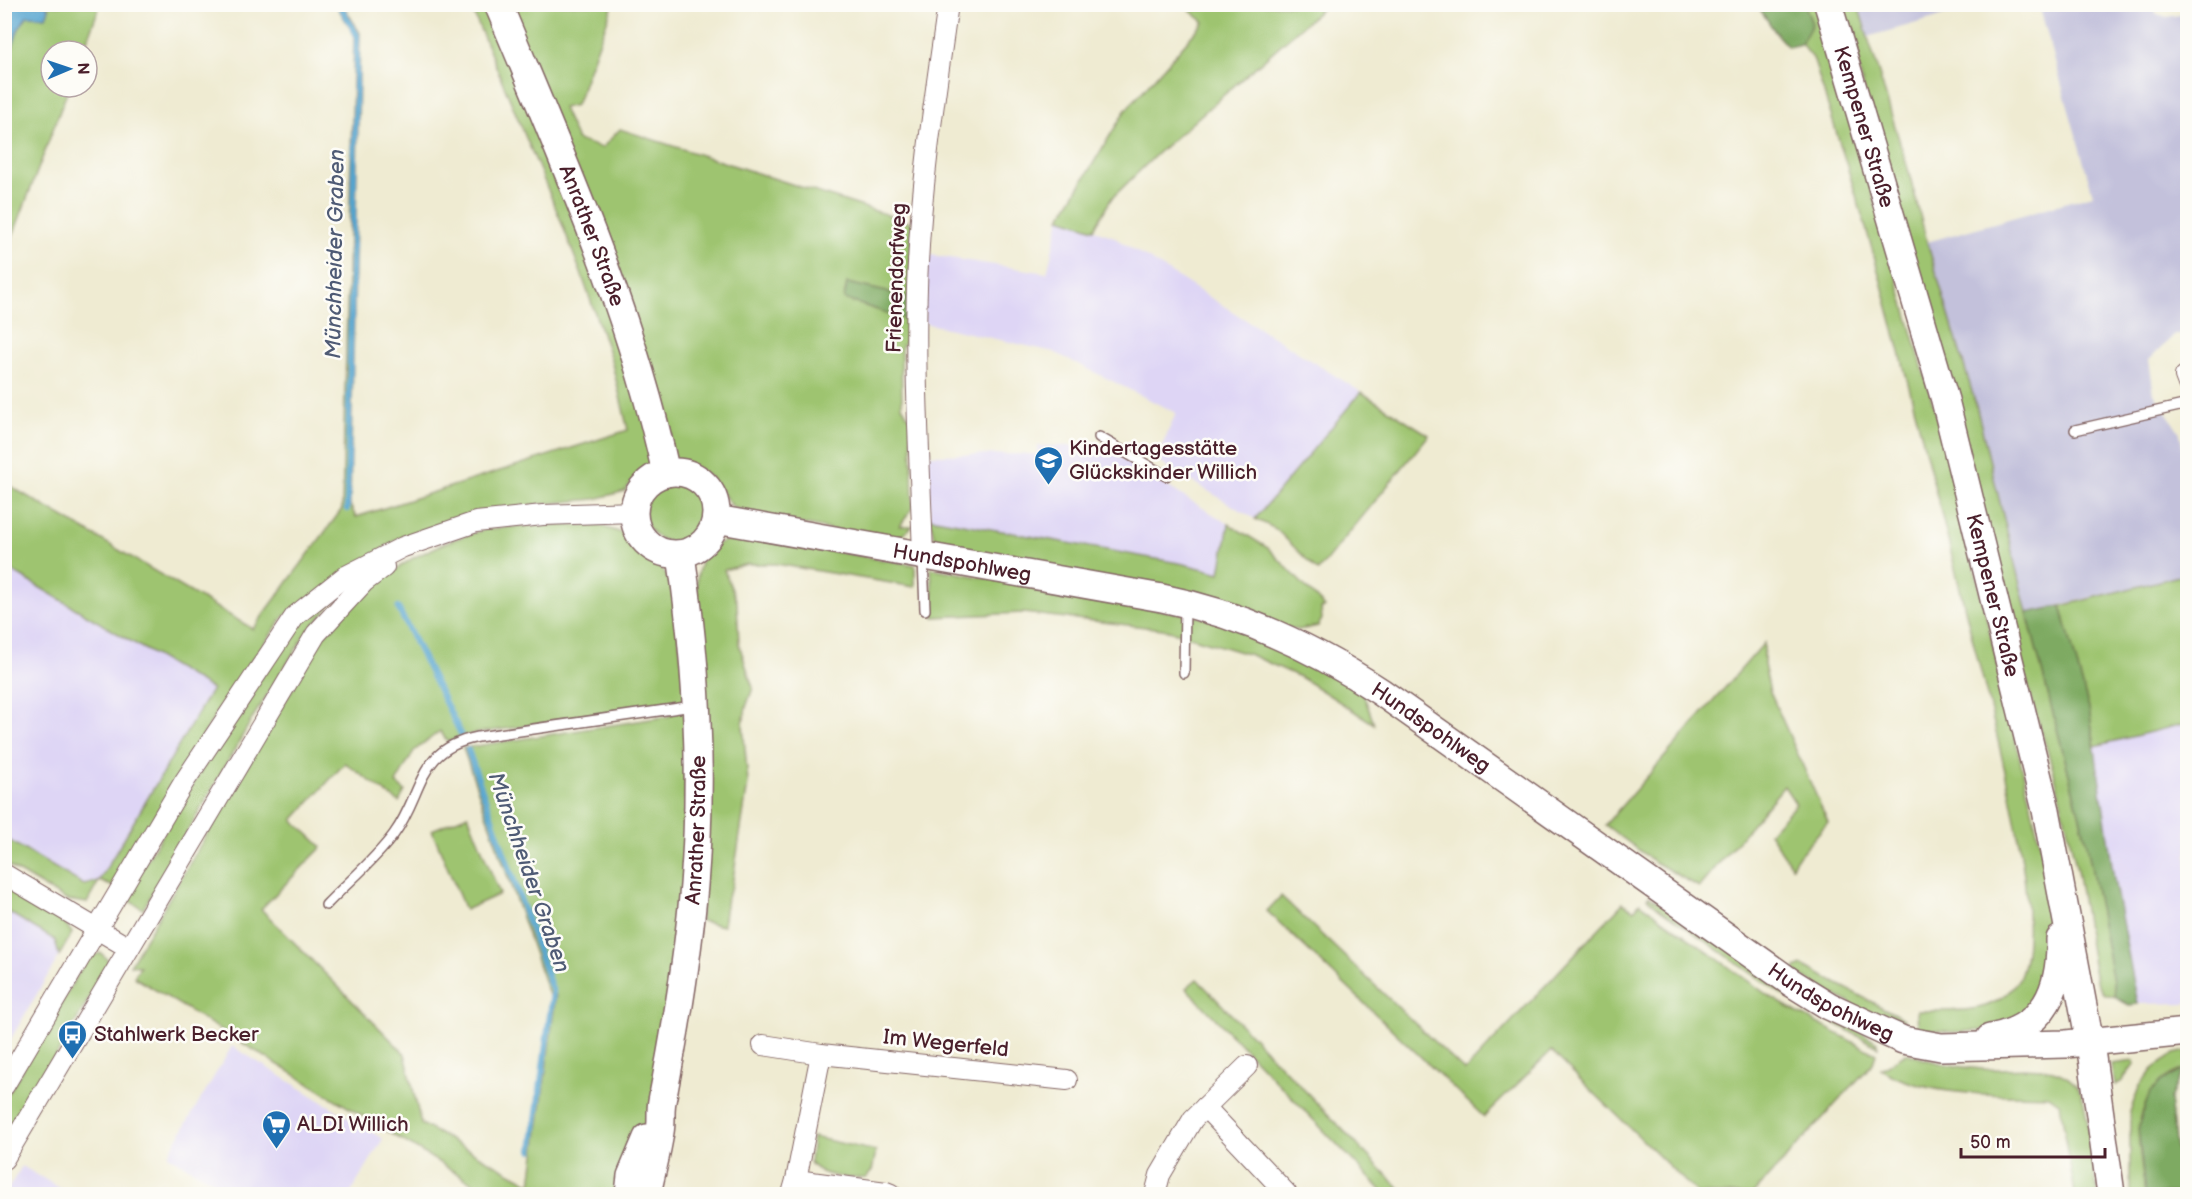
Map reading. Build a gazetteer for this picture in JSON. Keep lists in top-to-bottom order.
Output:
{
  "streets": {
    "street": [
      "Kempener Straße",
      "Anrather Straße",
      "Frienendorfweg",
      "Hundspohlweg",
      "Im Wegerfeld"
    ]
  },
  "crossings": [
    ["Kempener Straße", "Hundspohlweg"],
    ["Anrather Straße", "Hundspohlweg"],
    ["Frienendorfweg", "Hundspohlweg"]
  ],
  "water": ["Münchheider Graben"],
  "places": {
    "school or university": ["Kindertagesstätte Glückskinder Willich"],
    "bus stop": ["Stahlwerk Becker"],
    "supermarket": ["ALDI Willich"]
  },
  "scale_bar": "50 m",
  "north": "right"
}
